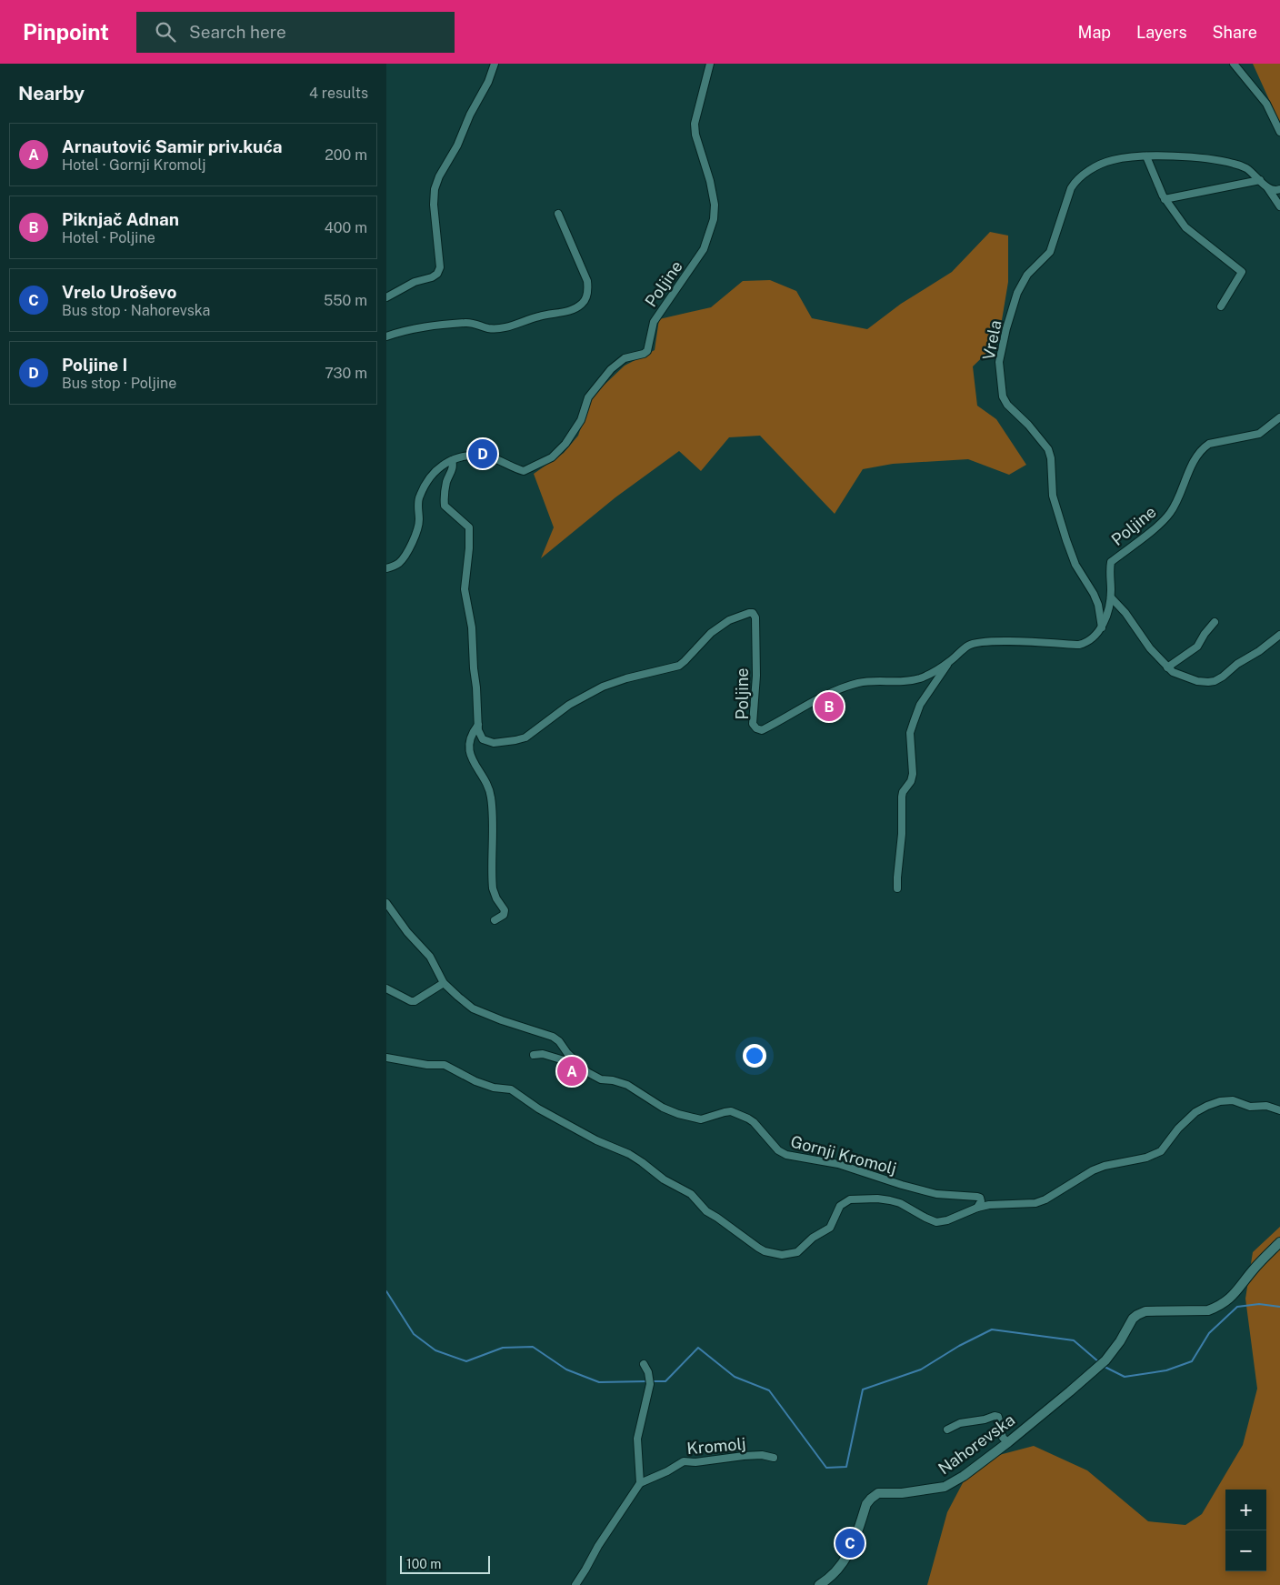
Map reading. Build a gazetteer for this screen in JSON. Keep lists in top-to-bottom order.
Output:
{
  "streets": {
    "street": [
      "Poljine",
      "Vrela",
      "Gornji Kromolj",
      "Nahorevska",
      "Kromolj"
    ]
  },
  "crossings": [
    ["Poljine", "Vrela"]
  ],
  "scale_bar": "100 m",
  "page": {
    "header": "Pinpoint",
    "search": "Search here",
    "nav": ["Map", "Layers", "Share"],
    "heading": ["Nearby", "4 results"],
    "list": [
      {
        "mark": "A",
        "name": "Arnautović Samir priv.kuća",
        "note": "Hotel · Gornji Kromolj",
        "value": "200 m"
      },
      {
        "mark": "B",
        "name": "Piknjač Adnan",
        "note": "Hotel · Poljine",
        "value": "400 m"
      },
      {
        "mark": "C",
        "name": "Vrelo Uroševo",
        "note": "Bus stop · Nahorevska",
        "value": "550 m"
      },
      {
        "mark": "D",
        "name": "Poljine I",
        "note": "Bus stop · Poljine",
        "value": "730 m"
      }
    ],
    "pins": [
      "D",
      "B",
      "A",
      "C"
    ],
    "map_buttons": ["+", "−"],
    "scale": "100 m"
  }
}
